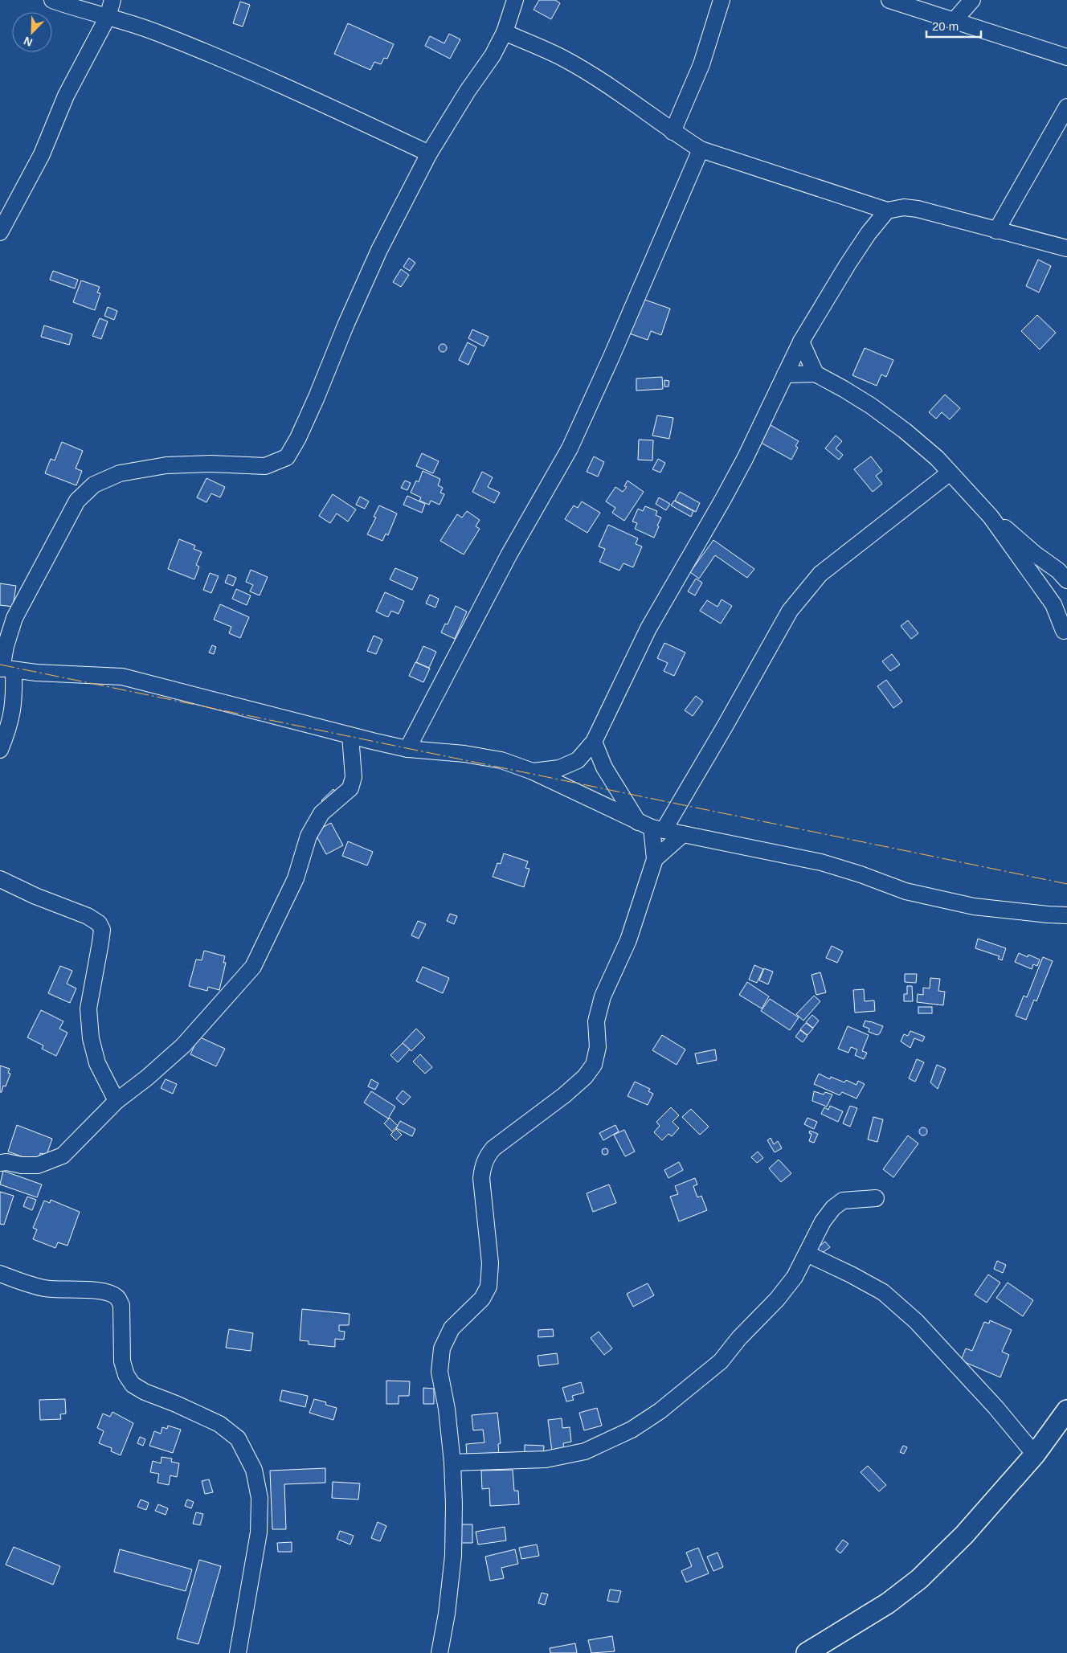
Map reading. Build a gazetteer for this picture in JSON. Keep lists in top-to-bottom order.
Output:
{
  "scale_bar": "20 m",
  "north": "bottom left"
}
